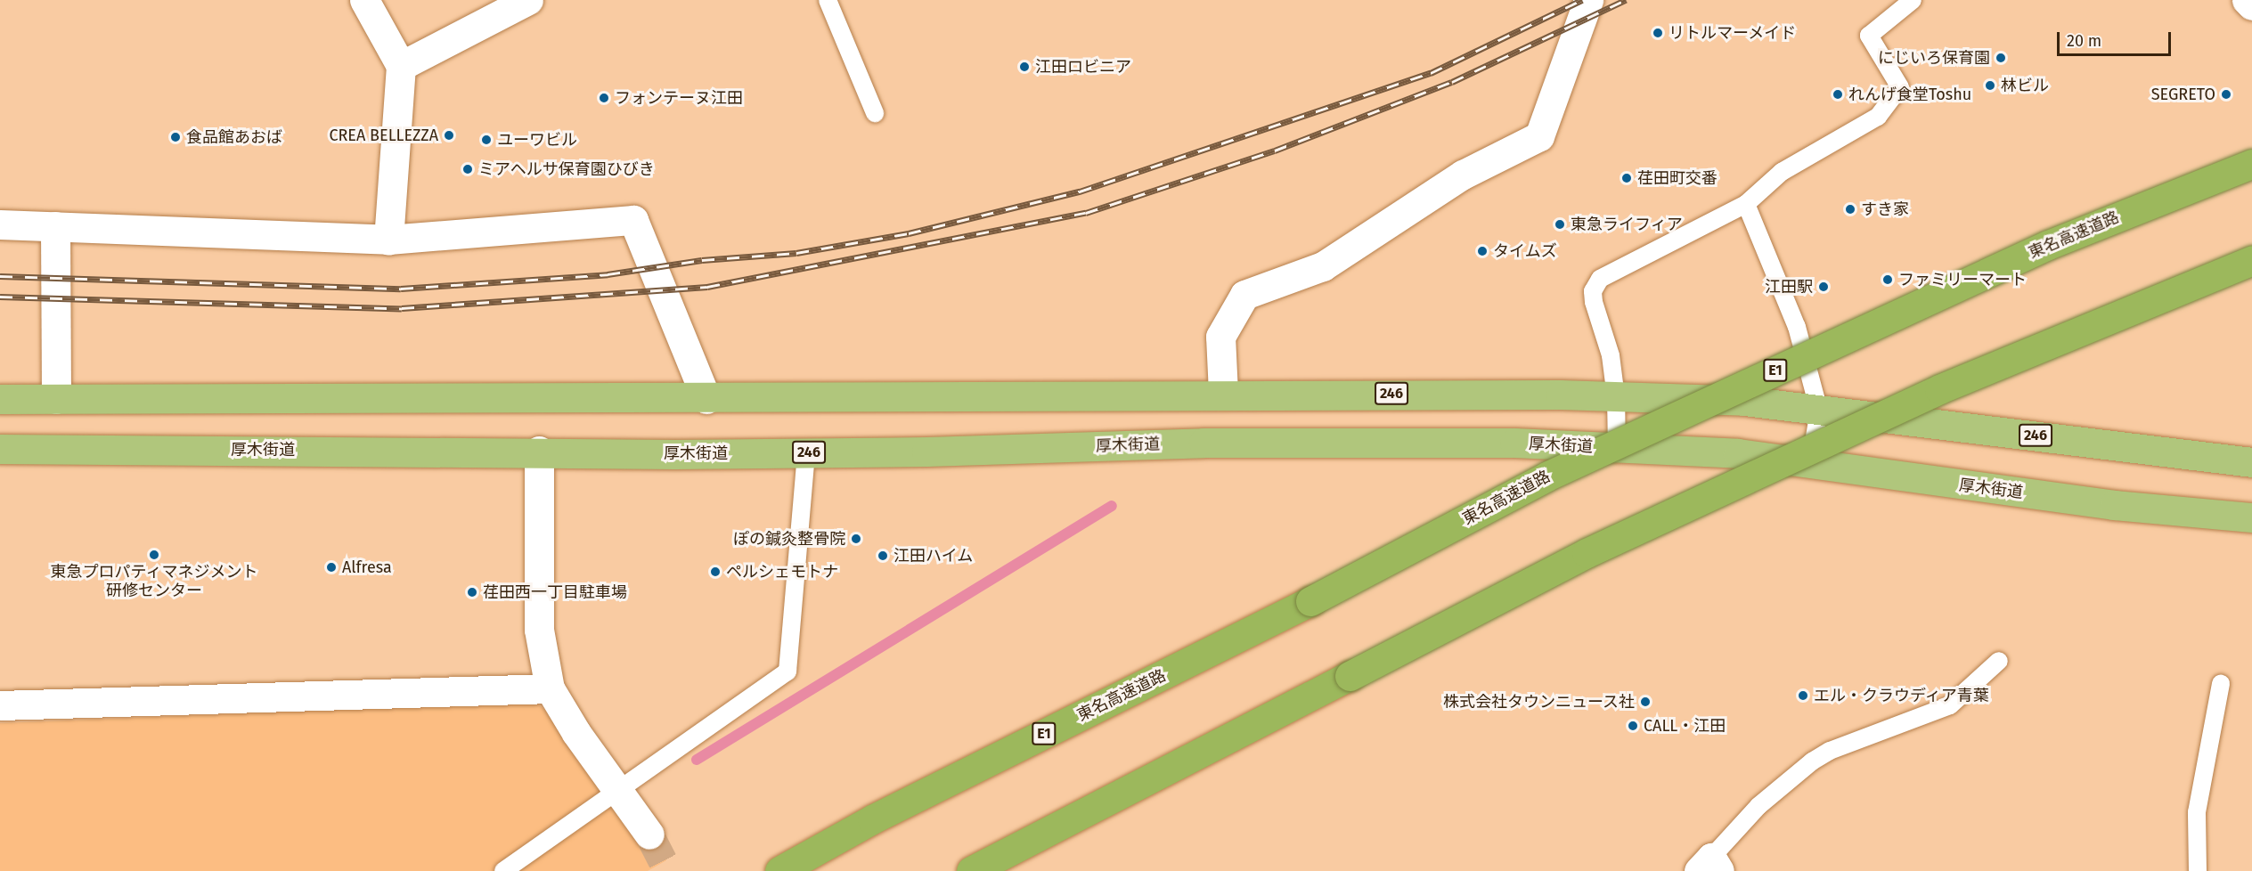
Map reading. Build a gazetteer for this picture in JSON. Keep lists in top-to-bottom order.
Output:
{
  "streets": {
    "highway": [
      "東名高速道路",
      "E1",
      "246",
      "厚木街道"
    ]
  },
  "places": [
    "リトルマーメイド",
    "にじいろ保育園",
    "江田ロビニア",
    "林ビル",
    "れんげ食堂Toshu",
    "SEGRETO",
    "フォンテーヌ江田",
    "CREA BELLEZZA",
    "食品館あおば",
    "ユーワビル",
    "ミアヘルサ保育園ひびき",
    "荏田町交番",
    "すき家",
    "東急ライフィア",
    "タイムズ",
    "ファミリーマート",
    "江田駅",
    "ぽの鍼灸整骨院",
    "東急プロパティマネジメント 研修センター",
    "江田ハイム",
    "Alfresa",
    "ペルシェモトナ",
    "荏田西一丁目駐車場",
    "エル・クラウディア青葉",
    "株式会社タウンニュース社",
    "CALL・江田"
  ],
  "scale_bar": "20 m"
}
